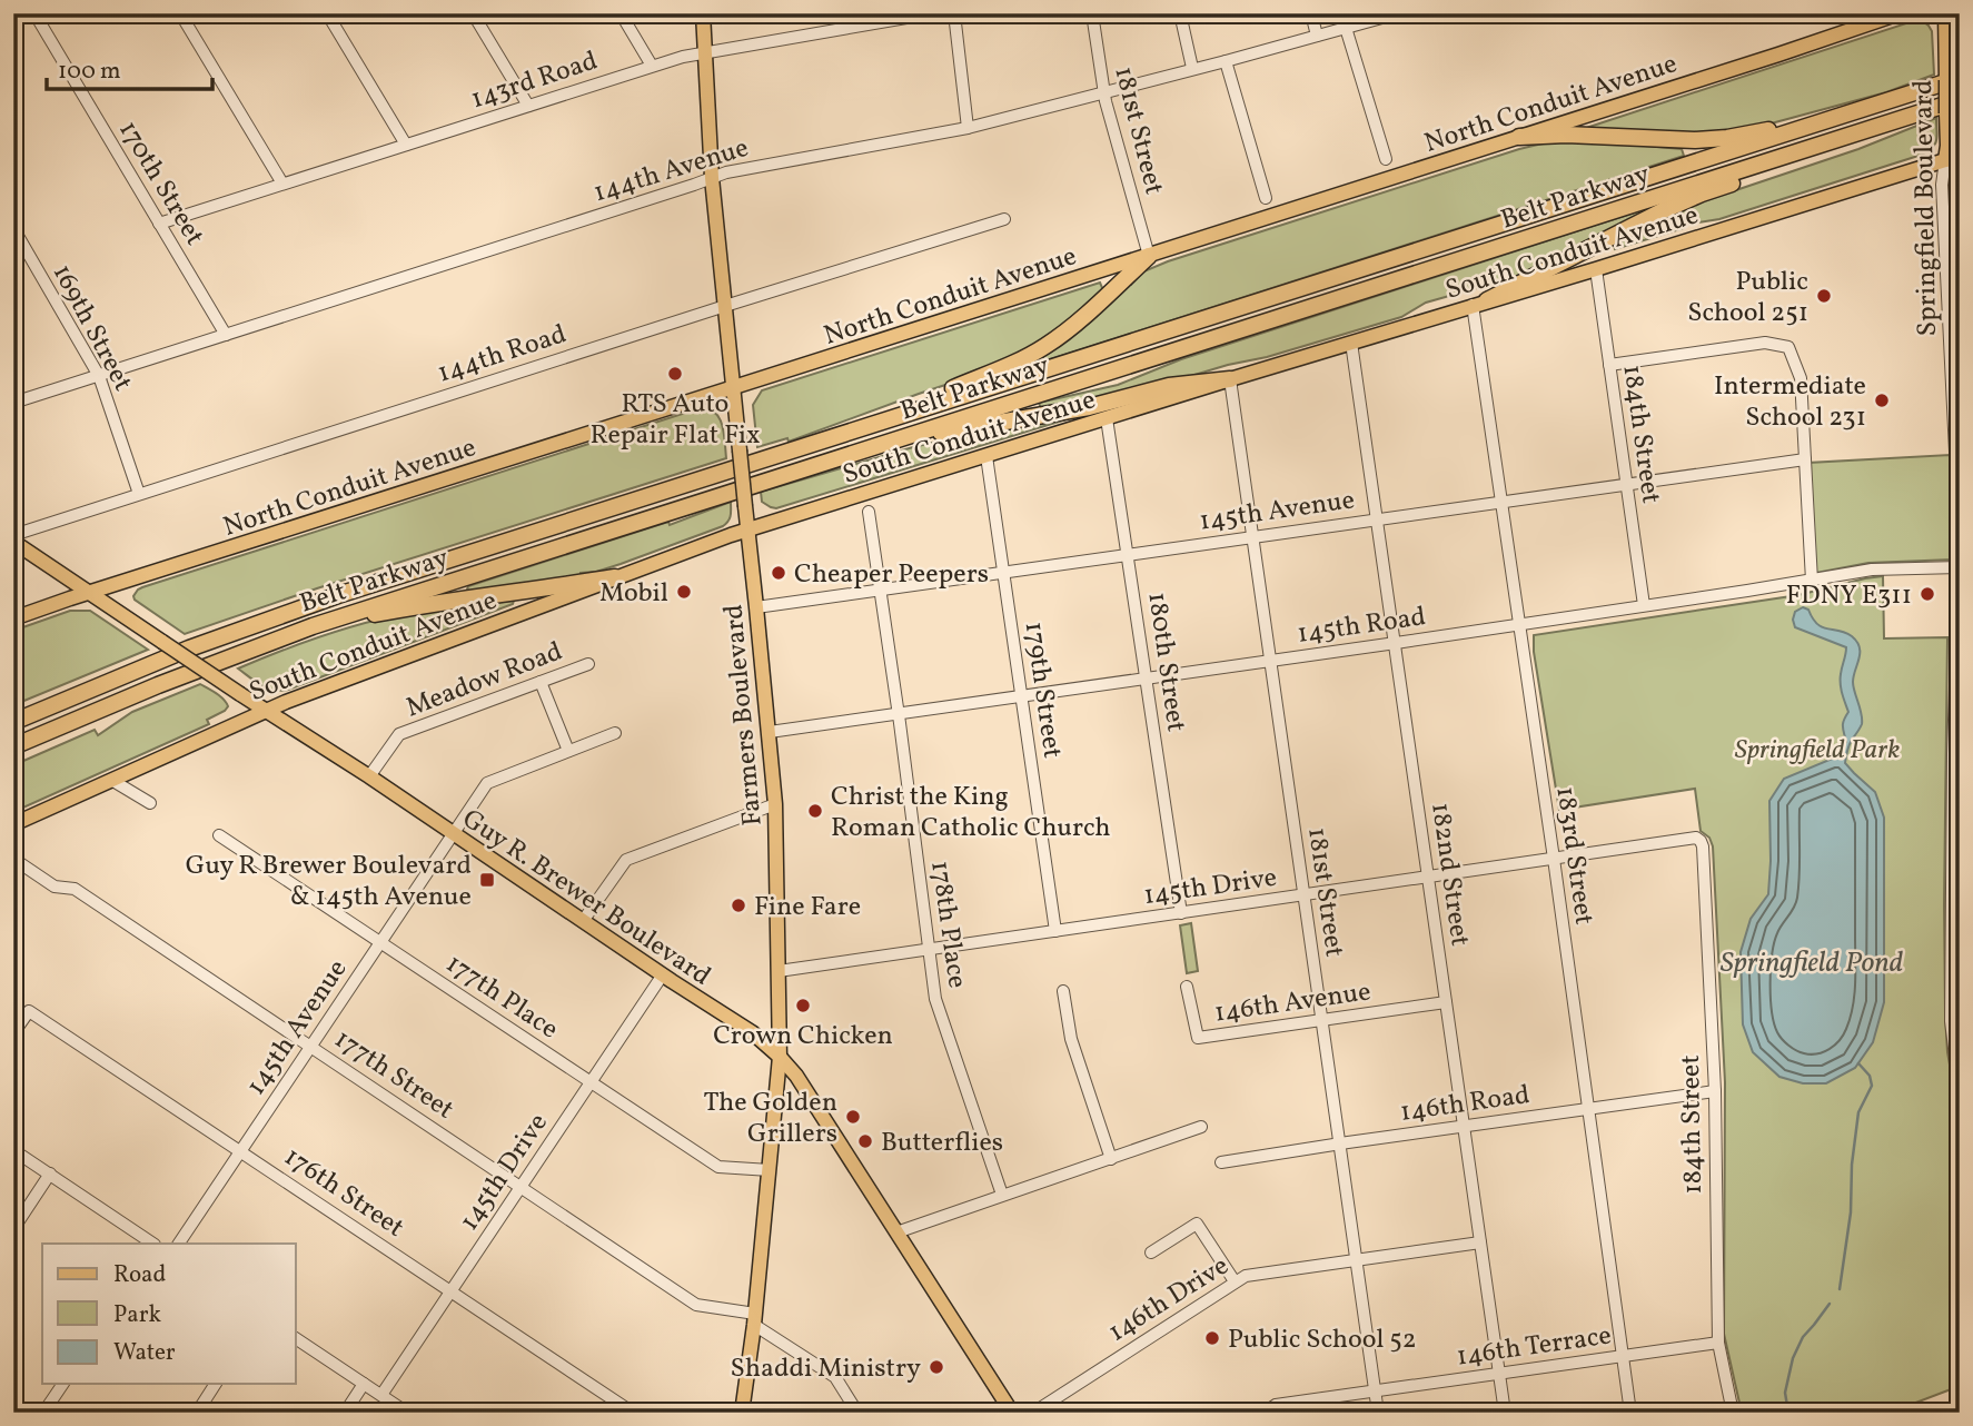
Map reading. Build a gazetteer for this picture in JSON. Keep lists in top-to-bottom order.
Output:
{
  "streets": {
    "highway": ["Belt Parkway"],
    "main road": [
      "North Conduit Avenue",
      "Springfield Boulevard",
      "South Conduit Avenue",
      "Farmers Boulevard",
      "Guy R. Brewer Boulevard"
    ],
    "street": [
      "143rd Road",
      "181st Street",
      "144th Avenue",
      "170th Street",
      "169th Street",
      "144th Road",
      "184th Street",
      "145th Avenue",
      "145th Road",
      "180th Street",
      "Meadow Road",
      "179th Street",
      "183rd Street",
      "182nd Street",
      "145th Drive",
      "178th Place",
      "177th Place",
      "146th Avenue",
      "177th Street",
      "146th Road",
      "176th Street",
      "146th Drive",
      "146th Terrace"
    ]
  },
  "crossings": [
    ["143rd Road", "170th Street"],
    ["143rd Road", "Farmers Boulevard"],
    ["North Conduit Avenue", "181st Street"],
    ["North Conduit Avenue", "Farmers Boulevard"],
    ["North Conduit Avenue", "Guy R. Brewer Boulevard"],
    ["181st Street", "144th Avenue"],
    ["181st Street", "South Conduit Avenue"],
    ["181st Street", "145th Avenue"],
    ["181st Street", "145th Road"],
    ["181st Street", "145th Drive"],
    ["181st Street", "146th Avenue"],
    ["181st Street", "146th Road"],
    ["181st Street", "146th Drive"],
    ["181st Street", "146th Terrace"],
    ["144th Avenue", "170th Street"],
    ["144th Avenue", "169th Street"],
    ["144th Avenue", "Farmers Boulevard"],
    ["Springfield Boulevard", "South Conduit Avenue"],
    ["South Conduit Avenue", "184th Street"],
    ["South Conduit Avenue", "180th Street"],
    ["South Conduit Avenue", "179th Street"],
    ["South Conduit Avenue", "Farmers Boulevard"],
    ["South Conduit Avenue", "183rd Street"],
    ["South Conduit Avenue", "182nd Street"],
    ["South Conduit Avenue", "Guy R. Brewer Boulevard"],
    ["169th Street", "144th Road"],
    ["144th Road", "Farmers Boulevard"],
    ["184th Street", "145th Avenue"],
    ["184th Street", "145th Road"],
    ["184th Street", "145th Drive"],
    ["184th Street", "146th Road"],
    ["184th Street", "146th Terrace"],
    ["145th Avenue", "180th Street"],
    ["145th Avenue", "179th Street"],
    ["145th Avenue", "Farmers Boulevard"],
    ["145th Avenue", "183rd Street"],
    ["145th Avenue", "182nd Street"],
    ["145th Avenue", "Guy R. Brewer Boulevard"],
    ["145th Avenue", "178th Place"],
    ["145th Avenue", "177th Place"],
    ["145th Avenue", "177th Street"],
    ["145th Avenue", "176th Street"],
    ["145th Road", "180th Street"],
    ["145th Road", "179th Street"],
    ["145th Road", "Farmers Boulevard"],
    ["145th Road", "183rd Street"],
    ["145th Road", "182nd Street"],
    ["145th Road", "178th Place"],
    ["180th Street", "145th Drive"],
    ["Meadow Road", "Guy R. Brewer Boulevard"],
    ["179th Street", "145th Drive"],
    ["Farmers Boulevard", "145th Drive"],
    ["Farmers Boulevard", "Guy R. Brewer Boulevard"],
    ["Farmers Boulevard", "177th Place"],
    ["Farmers Boulevard", "177th Street"],
    ["183rd Street", "145th Drive"],
    ["183rd Street", "146th Road"],
    ["183rd Street", "146th Terrace"],
    ["182nd Street", "145th Drive"],
    ["182nd Street", "146th Avenue"],
    ["182nd Street", "146th Road"],
    ["182nd Street", "146th Drive"],
    ["182nd Street", "146th Terrace"],
    ["145th Drive", "Guy R. Brewer Boulevard"],
    ["145th Drive", "178th Place"],
    ["145th Drive", "177th Place"],
    ["145th Drive", "177th Street"],
    ["145th Drive", "176th Street"]
  ],
  "water": ["Springfield Pond"],
  "parks": ["Springfield Park"],
  "places": {
    "other": [
      "Public School 251",
      "RTS Auto Repair Flat Fix",
      "Intermediate School 231",
      "Cheaper Peepers",
      "Mobil",
      "FDNY E311",
      "Christ the King Roman Catholic Church",
      "Fine Fare",
      "Crown Chicken",
      "The Golden Grillers",
      "Butterflies",
      "Public School 52",
      "Shaddi Ministry"
    ],
    "transit": ["Guy R Brewer Boulevard & 145th Avenue"]
  },
  "legend": ["Road", "Park", "Water"],
  "scale_bar": "100 m"
}
